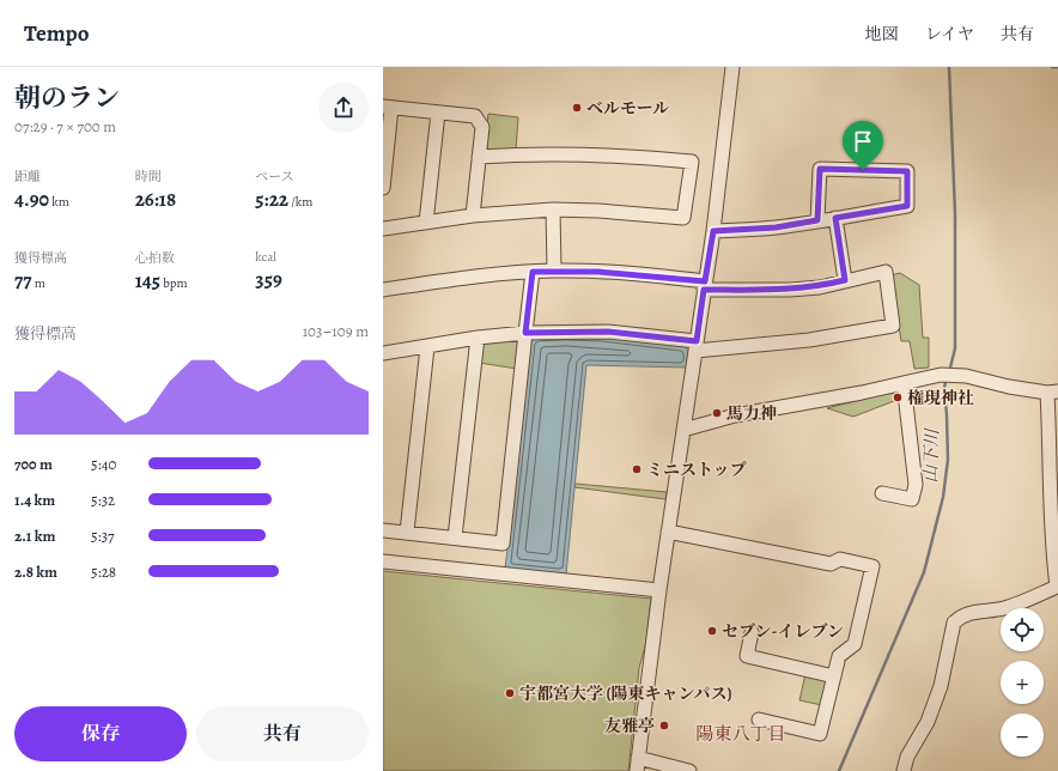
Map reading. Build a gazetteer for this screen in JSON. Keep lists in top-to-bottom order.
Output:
{
  "districts": ["陽東八丁目"],
  "water": ["山下川"],
  "places": [
    "ベルモール",
    "権現神社",
    "馬力神",
    "ミニストップ",
    "セブン-イレブン",
    "宇都宮大学 (陽東キャンパス)",
    "友雅亭"
  ],
  "page": {
    "header": "Tempo",
    "nav": ["地図", "レイヤ", "共有"],
    "heading": ["朝のラン", "07:29 · 7 × 700 m"],
    "stats": [
      ["距離", "4.90 km"],
      ["時間", "26:18"],
      ["ペース", "5:22 /km"],
      ["獲得標高", "77 m"],
      ["心拍数", "145 bpm"],
      ["kcal", "359"]
    ],
    "chart": ["獲得標高", "103–109 m"],
    "list": [
      {
        "name": "700 m",
        "note": "5:40"
      },
      {
        "name": "1.4 km",
        "note": "5:32"
      },
      {
        "name": "2.1 km",
        "note": "5:37"
      },
      {
        "name": "2.8 km",
        "note": "5:28"
      }
    ],
    "map_buttons": ["+", "−"],
    "buttons": ["保存", "共有"]
  }
}
